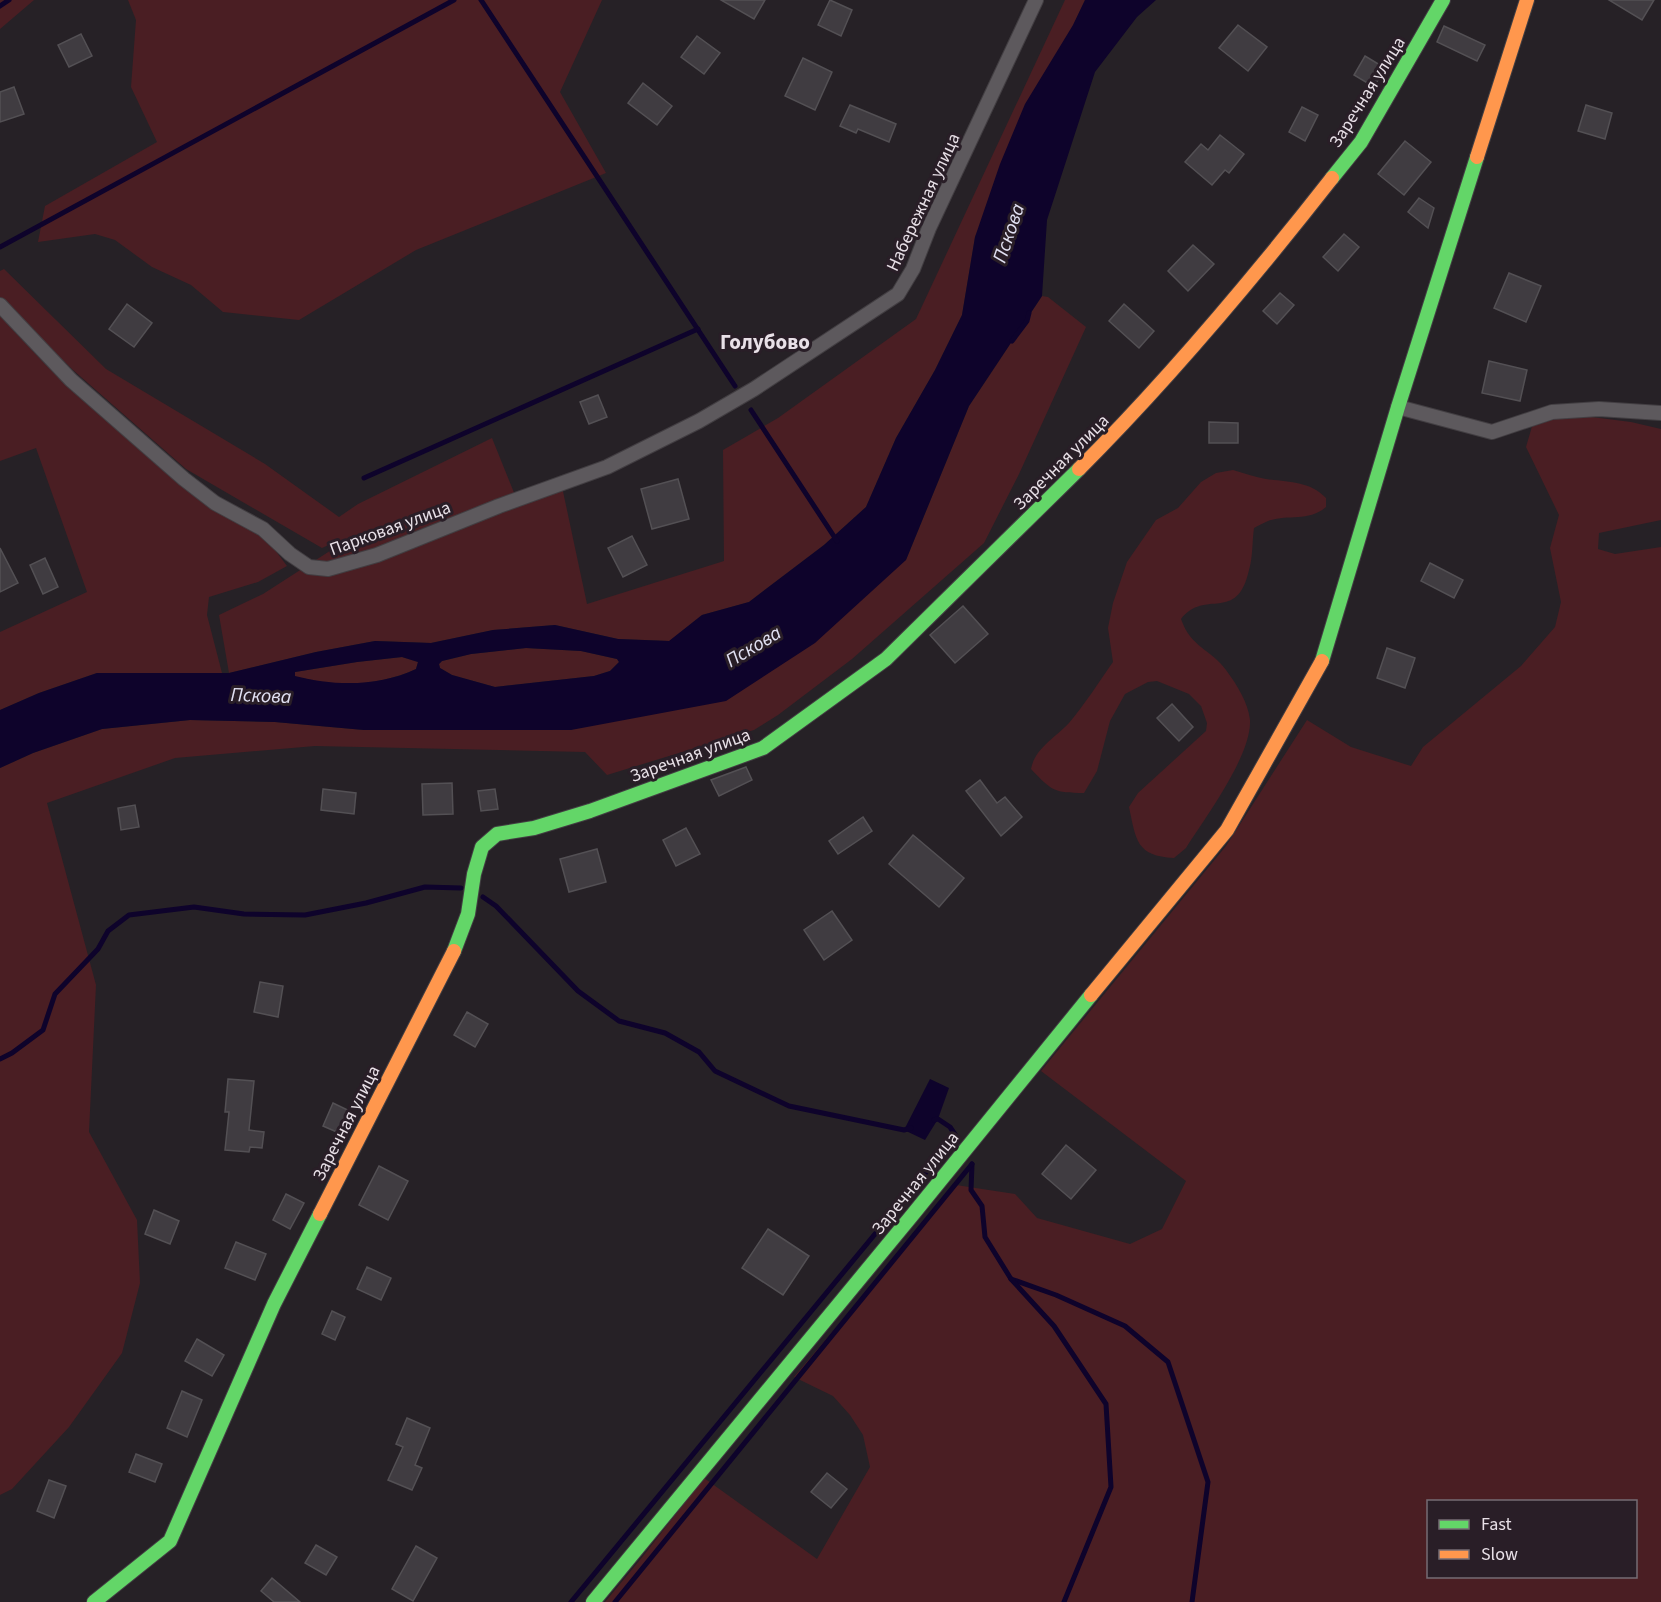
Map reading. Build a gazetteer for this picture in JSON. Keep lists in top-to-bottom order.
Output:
{
  "streets": {
    "street": ["Заречная улица", "Набережная улица", "Парковая улица"]
  },
  "crossings": [
    ["Набережная улица", "Парковая улица"]
  ],
  "districts": ["Голубово"],
  "water": ["Пскова"],
  "legend": ["Fast", "Slow"]
}
